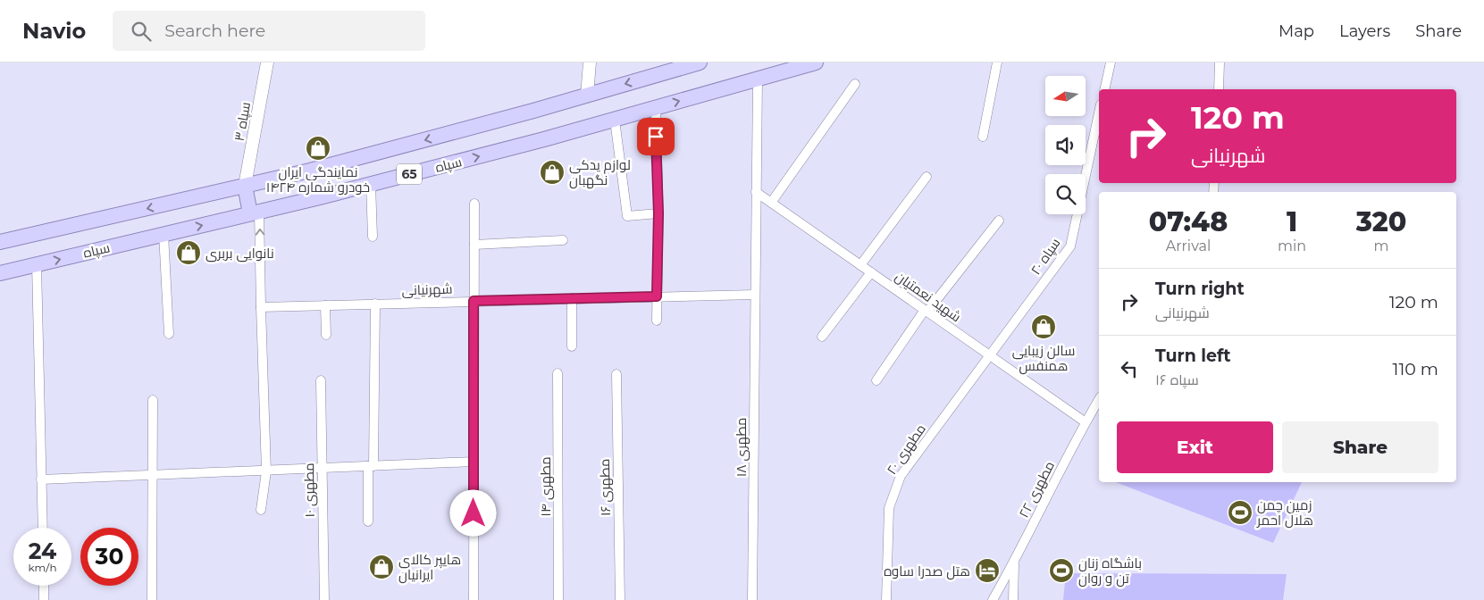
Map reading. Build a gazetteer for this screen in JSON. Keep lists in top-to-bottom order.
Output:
{
  "streets": {
    "main road": ["سپاه", "65"],
    "street": [
      "سپاه ۳",
      "سپاه ۲۰",
      "شهرنیانی",
      "شهید نعمتیان",
      "مطهری ۱۸",
      "مطهری ۲۰",
      "مطهری ۱۴",
      "مطهری ۱۶",
      "مطهری ۲۲",
      "مطهری ۱۰"
    ]
  },
  "crossings": [
    ["سپاه ۳", "65"],
    ["سپاه", "مطهری ۱۸"],
    ["سپاه ۲۰", "شهید نعمتیان"],
    ["سپاه ۲۰", "مطهری ۲۰"],
    ["شهرنیانی", "مطهری ۱۸"],
    ["شهید نعمتیان", "مطهری ۱۸"],
    ["شهید نعمتیان", "مطهری ۲۰"],
    ["شهید نعمتیان", "مطهری ۲۲"]
  ],
  "places": {
    "shop": [
      "نمایندگی ایران خودرو شماره ۱۴۲۴",
      "لوازم یدکی نگهبان",
      "نانوایی بربری",
      "سالن زيبايى همنفس",
      "هایپر کالای ایرانیان"
    ],
    "sports": ["زمین چمن هلال احمر", "باشگاه زنان تن و روان"],
    "hotel": ["هتل صدرا ساوه"]
  },
  "north": "left",
  "page": {
    "header": "Navio",
    "search": "Search here",
    "nav": ["Map", "Layers", "Share"],
    "turn": ["120 m", "شهرنیانی"],
    "eta": [
      "07:48",
      "Arrival",
      "1",
      "min",
      "320",
      "m"
    ],
    "list": [
      {
        "name": "Turn right",
        "note": "شهرنیانی",
        "value": "120 m"
      },
      {
        "name": "Turn left",
        "note": "سپاه ۱۶",
        "value": "110 m"
      }
    ],
    "buttons": ["Exit", "Share"],
    "speed": "24 km/h",
    "limit": "30"
  }
}
